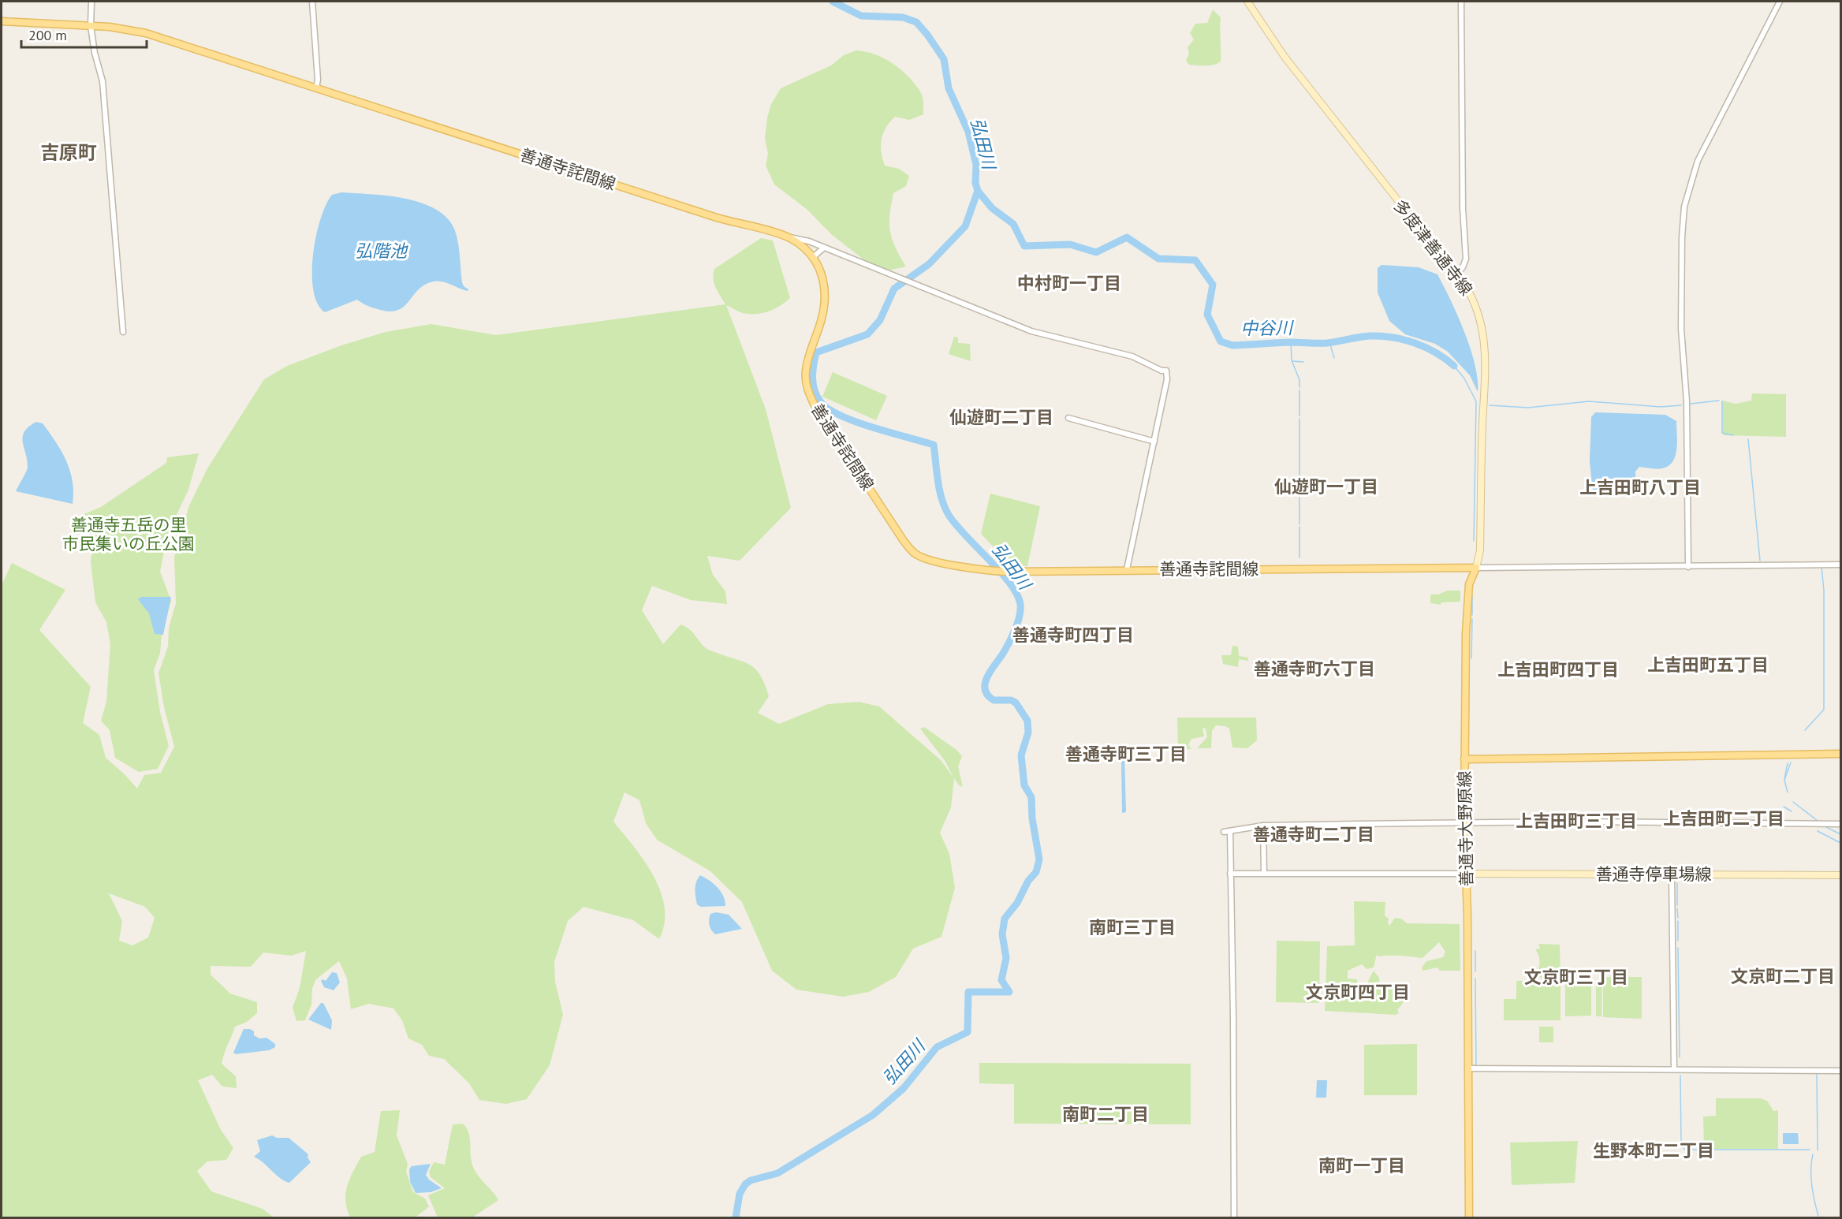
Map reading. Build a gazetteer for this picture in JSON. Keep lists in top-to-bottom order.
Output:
{
  "streets": {
    "main road": [
      "善通寺詫間線",
      "多度津善通寺線",
      "善通寺大野原線",
      "善通寺停車場線"
    ]
  },
  "crossings": [
    ["善通寺詫間線", "多度津善通寺線"],
    ["善通寺大野原線", "善通寺停車場線"]
  ],
  "districts": [
    "吉原町",
    "中村町一丁目",
    "仙遊町二丁目",
    "仙遊町一丁目",
    "上吉田町八丁目",
    "善通寺町四丁目",
    "上吉田町五丁目",
    "善通寺町六丁目",
    "上吉田町四丁目",
    "善通寺町三丁目",
    "上吉田町二丁目",
    "上吉田町三丁目",
    "善通寺町二丁目",
    "南町三丁目",
    "文京町二丁目",
    "文京町三丁目",
    "文京町四丁目",
    "南町二丁目",
    "生野本町二丁目",
    "南町一丁目"
  ],
  "water": ["弘田川", "弘階池", "中谷川"],
  "parks": ["善通寺五岳の里 市民集いの丘公園"],
  "scale_bar": "200 m"
}
